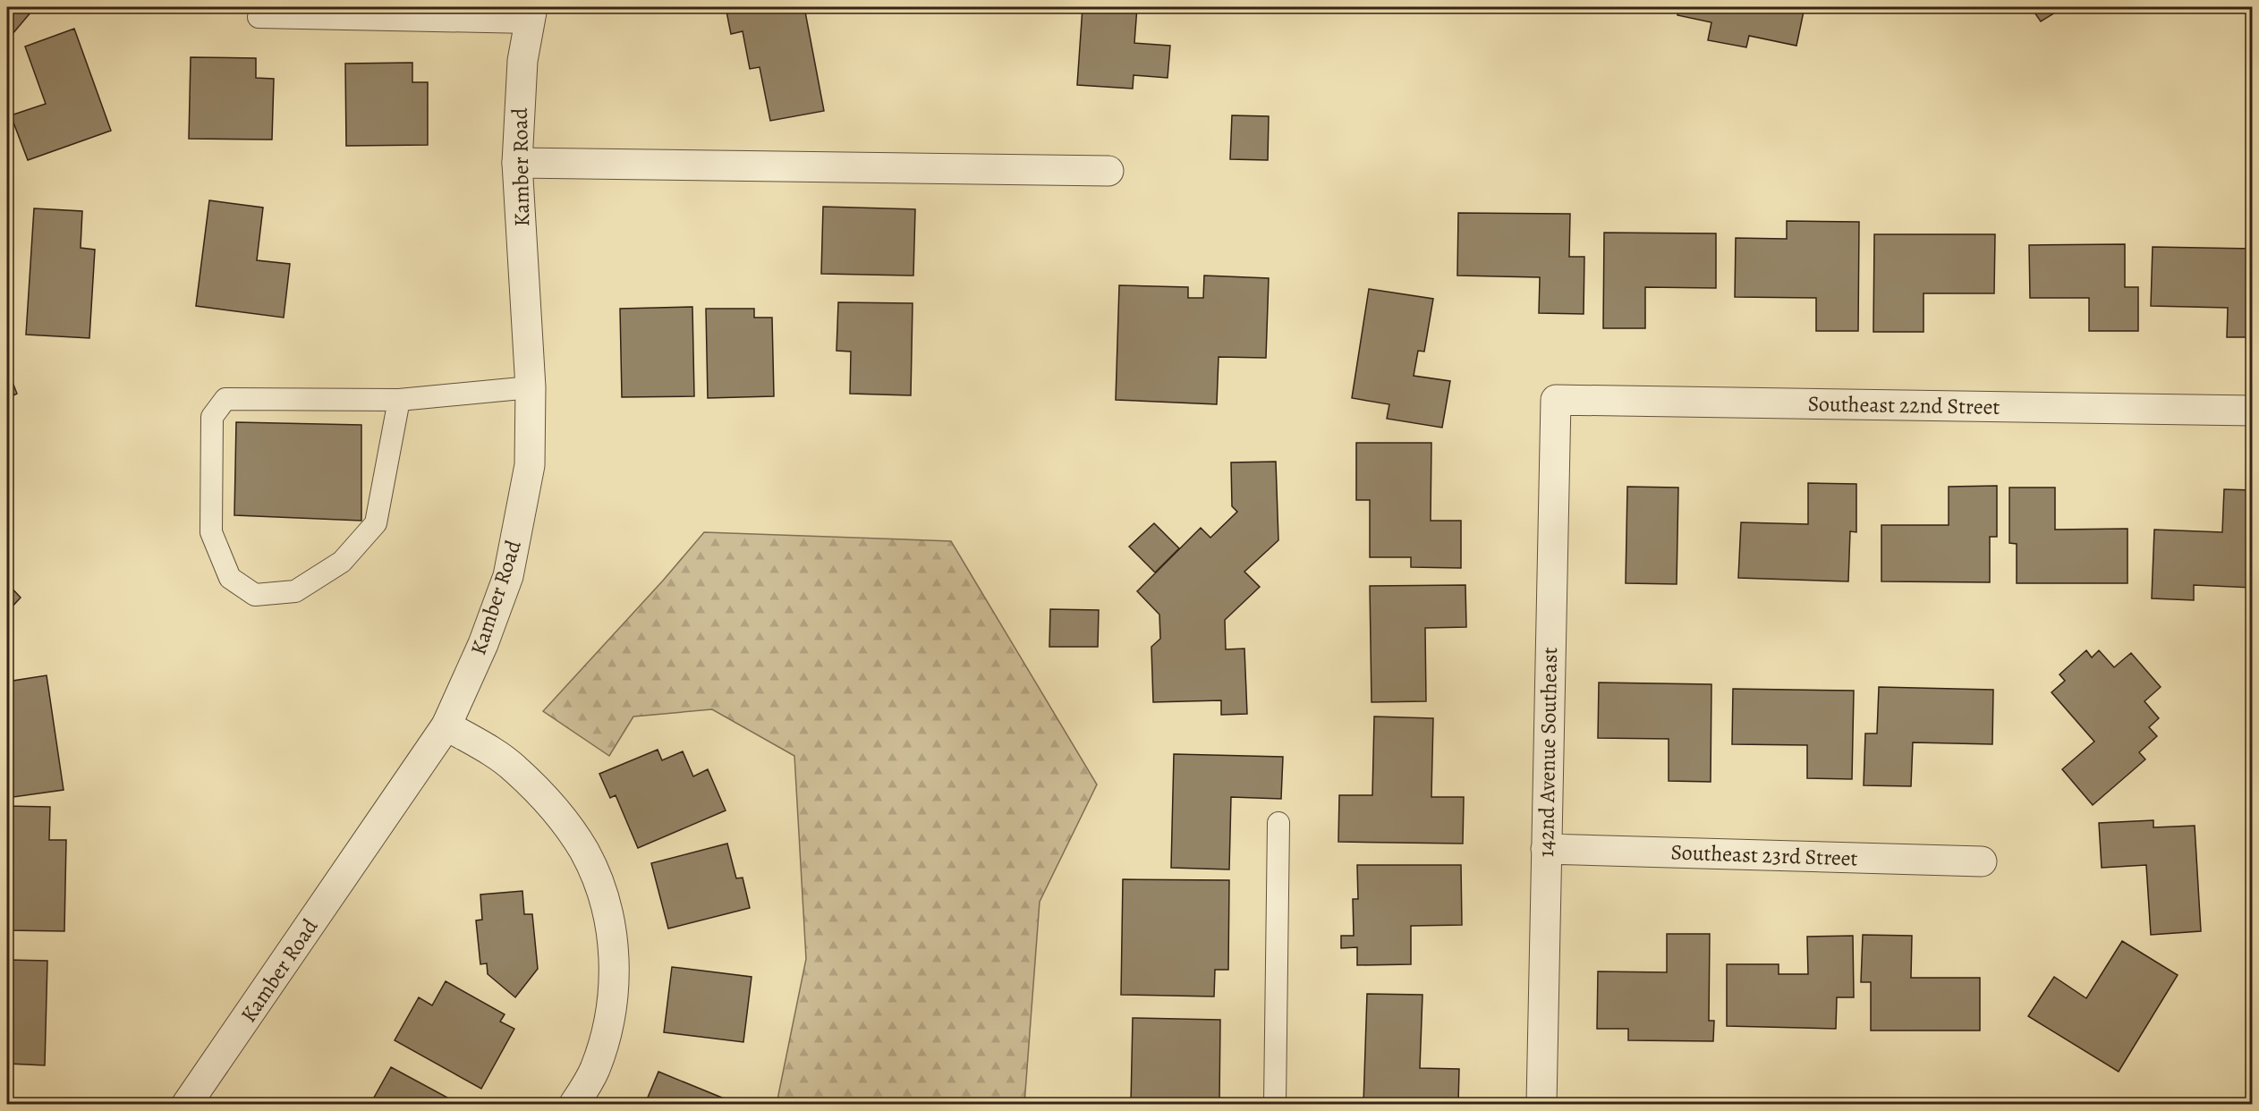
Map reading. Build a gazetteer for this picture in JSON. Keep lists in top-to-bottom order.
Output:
{
  "streets": {
    "street": [
      "Kamber Road",
      "Southeast 22nd Street",
      "142nd Avenue Southeast",
      "Southeast 23rd Street"
    ]
  },
  "crossings": [
    ["Southeast 22nd Street", "142nd Avenue Southeast"],
    ["142nd Avenue Southeast", "Southeast 23rd Street"]
  ]
}
